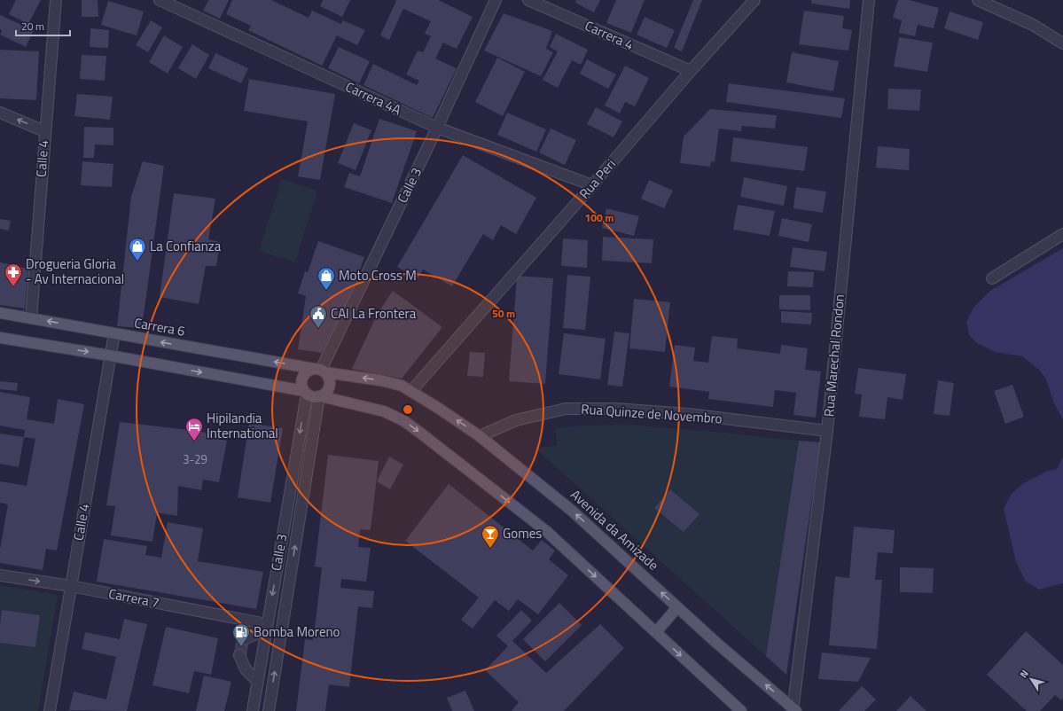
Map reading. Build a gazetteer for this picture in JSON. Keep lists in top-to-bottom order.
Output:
{
  "streets": {
    "main road": ["Carrera 6", "Avenida da Amizade"],
    "street": [
      "Carrera 4",
      "Carrera 4A",
      "Calle 4",
      "Rua Peri",
      "Calle 3",
      "Rua Marechal Rondon",
      "Rua Quinze de Novembro",
      "Carrera 7"
    ]
  },
  "crossings": [
    ["Carrera 4", "Rua Peri"],
    ["Carrera 4A", "Rua Peri"],
    ["Carrera 4A", "Calle 3"],
    ["Calle 4", "Carrera 6"],
    ["Calle 4", "Carrera 7"],
    ["Rua Peri", "Avenida da Amizade"],
    ["Calle 3", "Carrera 6"],
    ["Calle 3", "Carrera 7"],
    ["Carrera 6", "Avenida da Amizade"],
    ["Rua Marechal Rondon", "Rua Quinze de Novembro"],
    ["Rua Marechal Rondon", "Avenida da Amizade"],
    ["Rua Quinze de Novembro", "Avenida da Amizade"]
  ],
  "places": {
    "shop": ["La Confianza", "Moto Cross M"],
    "pharmacy": ["Drogueria Gloria - Av Internacional"],
    "public building": ["CAI La Frontera"],
    "hotel": ["Hipilandia International"],
    "bar": ["Gomes"],
    "fuel station": ["Bomba Moreno"]
  },
  "house_numbers": ["3-29"],
  "scale_bar": "20 m",
  "north": "top left",
  "rings": ["100 m", "50 m"]
}
